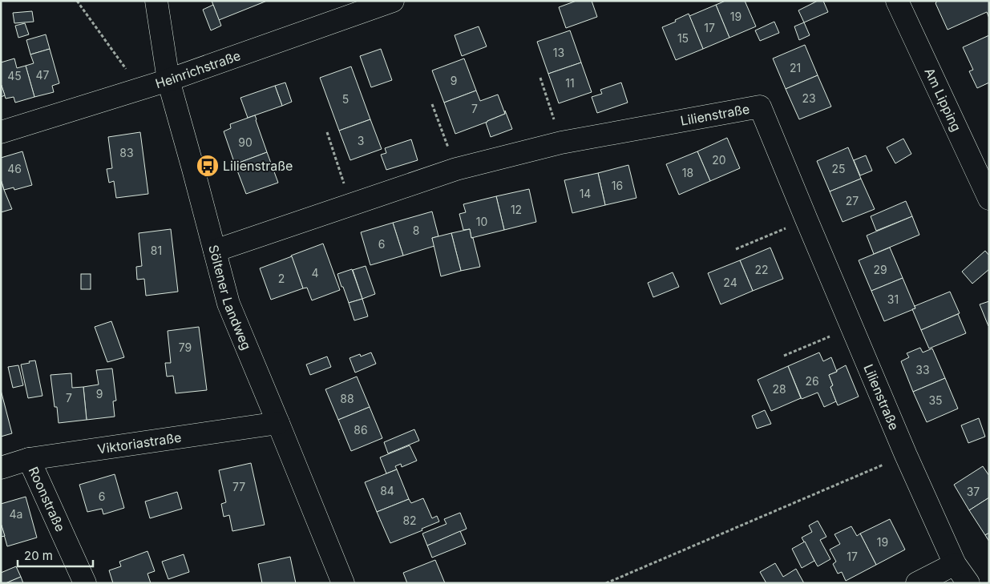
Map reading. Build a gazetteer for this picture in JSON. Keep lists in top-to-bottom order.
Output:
{
  "streets": {
    "street": [
      "Heinrichstraße",
      "Am Lipping",
      "Lilienstraße",
      "Söltener Landweg",
      "Viktoriastraße",
      "Roonstraße"
    ]
  },
  "crossings": [
    ["Heinrichstraße", "Söltener Landweg"],
    ["Lilienstraße", "Söltener Landweg"],
    ["Söltener Landweg", "Viktoriastraße"],
    ["Viktoriastraße", "Roonstraße"]
  ],
  "places": {
    "bus stop": ["Lilienstraße"]
  },
  "house_numbers": [
    "19",
    "17",
    "15",
    "13",
    "21",
    "47",
    "45",
    "9",
    "11",
    "23",
    "5",
    "7",
    "3",
    "90",
    "83",
    "20",
    "46",
    "25",
    "18",
    "16",
    "14",
    "27",
    "12",
    "10",
    "8",
    "6",
    "81",
    "22",
    "29",
    "4",
    "2",
    "24",
    "31",
    "79",
    "33",
    "26",
    "28",
    "9",
    "7",
    "88",
    "35",
    "86",
    "77",
    "84",
    "37",
    "6",
    "4a",
    "82",
    "19",
    "17"
  ],
  "scale_bar": "20 m"
}
